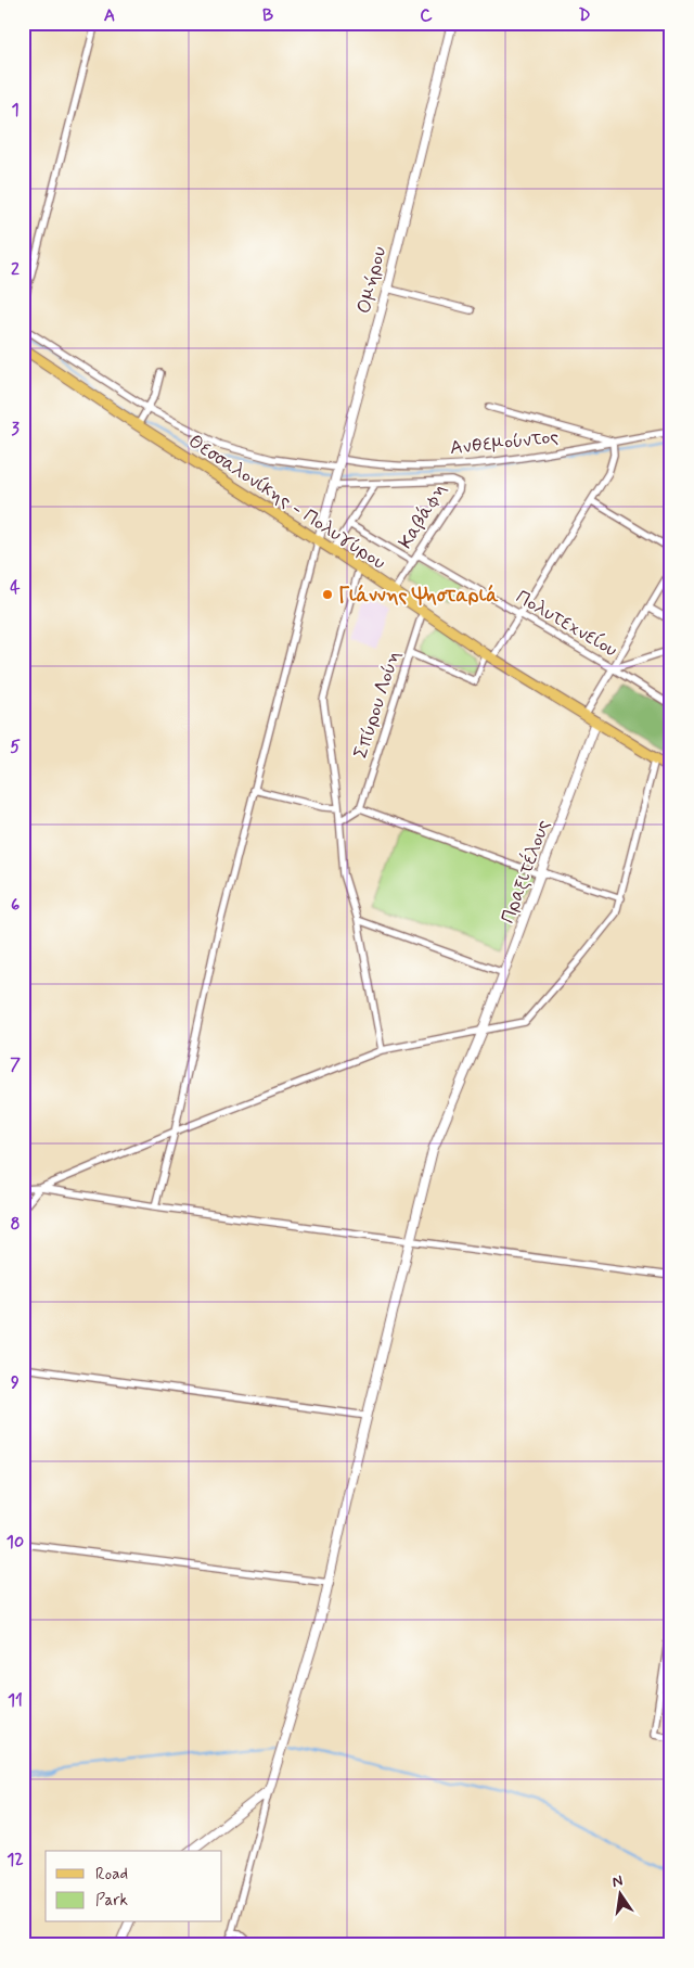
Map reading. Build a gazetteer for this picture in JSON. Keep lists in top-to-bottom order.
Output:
{
  "streets": {
    "main road": ["Θεσσαλονίκης - Πολυγύρου"],
    "street": [
      "Ομήρου",
      "Ανθεμούντος",
      "Καβάφη",
      "Πολυτεχνείου",
      "Σπύρου Λούη",
      "Πραξιτέλους"
    ]
  },
  "crossings": [
    ["Ομήρου", "Ανθεμούντος"],
    ["Ομήρου", "Θεσσαλονίκης - Πολυγύρου"],
    ["Ανθεμούντος", "Καβάφη"],
    ["Θεσσαλονίκης - Πολυγύρου", "Καβάφη"],
    ["Θεσσαλονίκης - Πολυγύρου", "Σπύρου Λούη"],
    ["Θεσσαλονίκης - Πολυγύρου", "Πραξιτέλους"],
    ["Καβάφη", "Πολυτεχνείου"]
  ],
  "places": ["Γιάννης Ψησταριά"],
  "legend": ["Road", "Park"],
  "north": "top",
  "grid": {
    "columns": [
      "A",
      "B",
      "C",
      "D"
    ],
    "rows": [
      "1",
      "2",
      "3",
      "4",
      "5",
      "6",
      "7",
      "8",
      "9",
      "10",
      "11",
      "12"
    ]
  }
}
